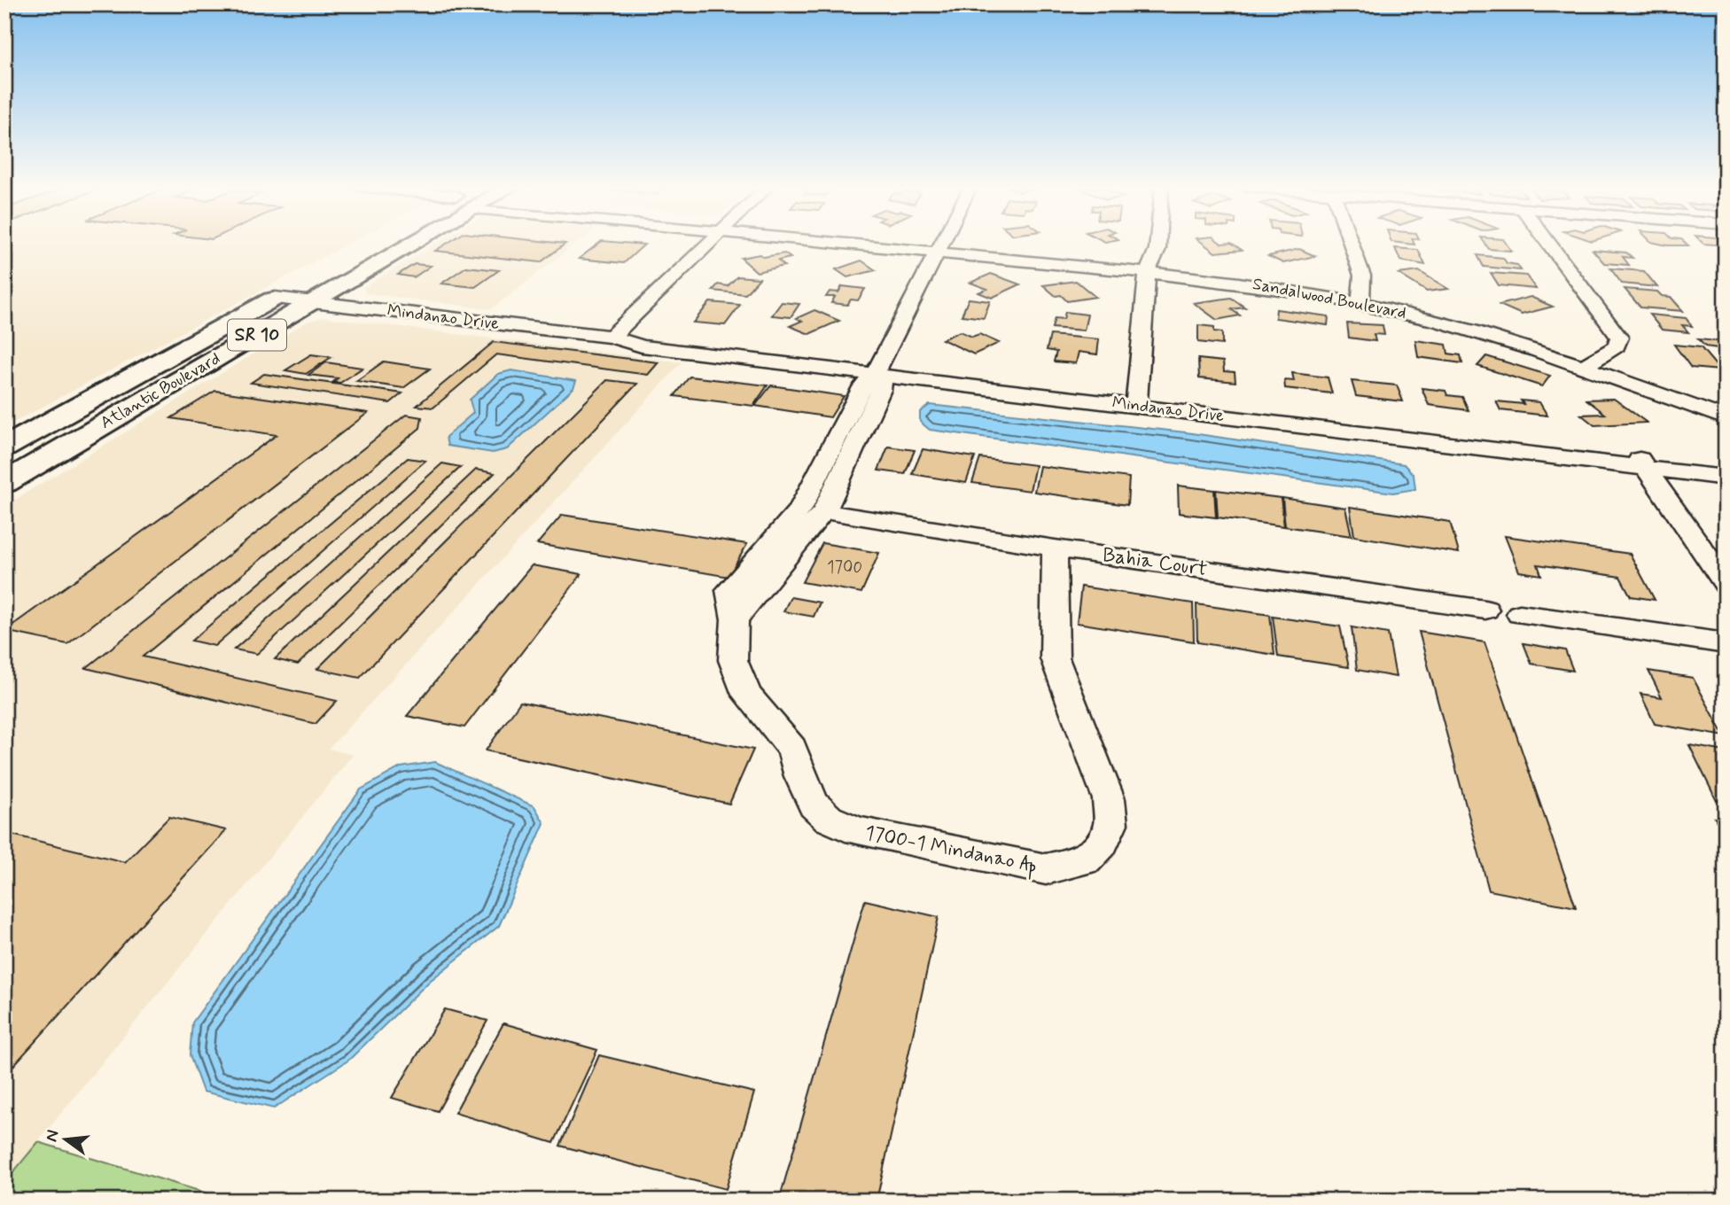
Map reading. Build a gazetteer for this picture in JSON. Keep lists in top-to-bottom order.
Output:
{
  "streets": {
    "highway": ["SR 10", "Atlantic Boulevard"],
    "street": [
      "Sandalwood Boulevard",
      "Mindanao Drive",
      "Bahia Court",
      "1700-1 Mindanao Ap"
    ]
  },
  "crossings": [
    ["Mindanao Drive", "Atlantic Boulevard"],
    ["Mindanao Drive", "1700-1 Mindanao Ap"],
    ["Bahia Court", "1700-1 Mindanao Ap"]
  ],
  "house_numbers": ["1700"],
  "north": "left"
}
